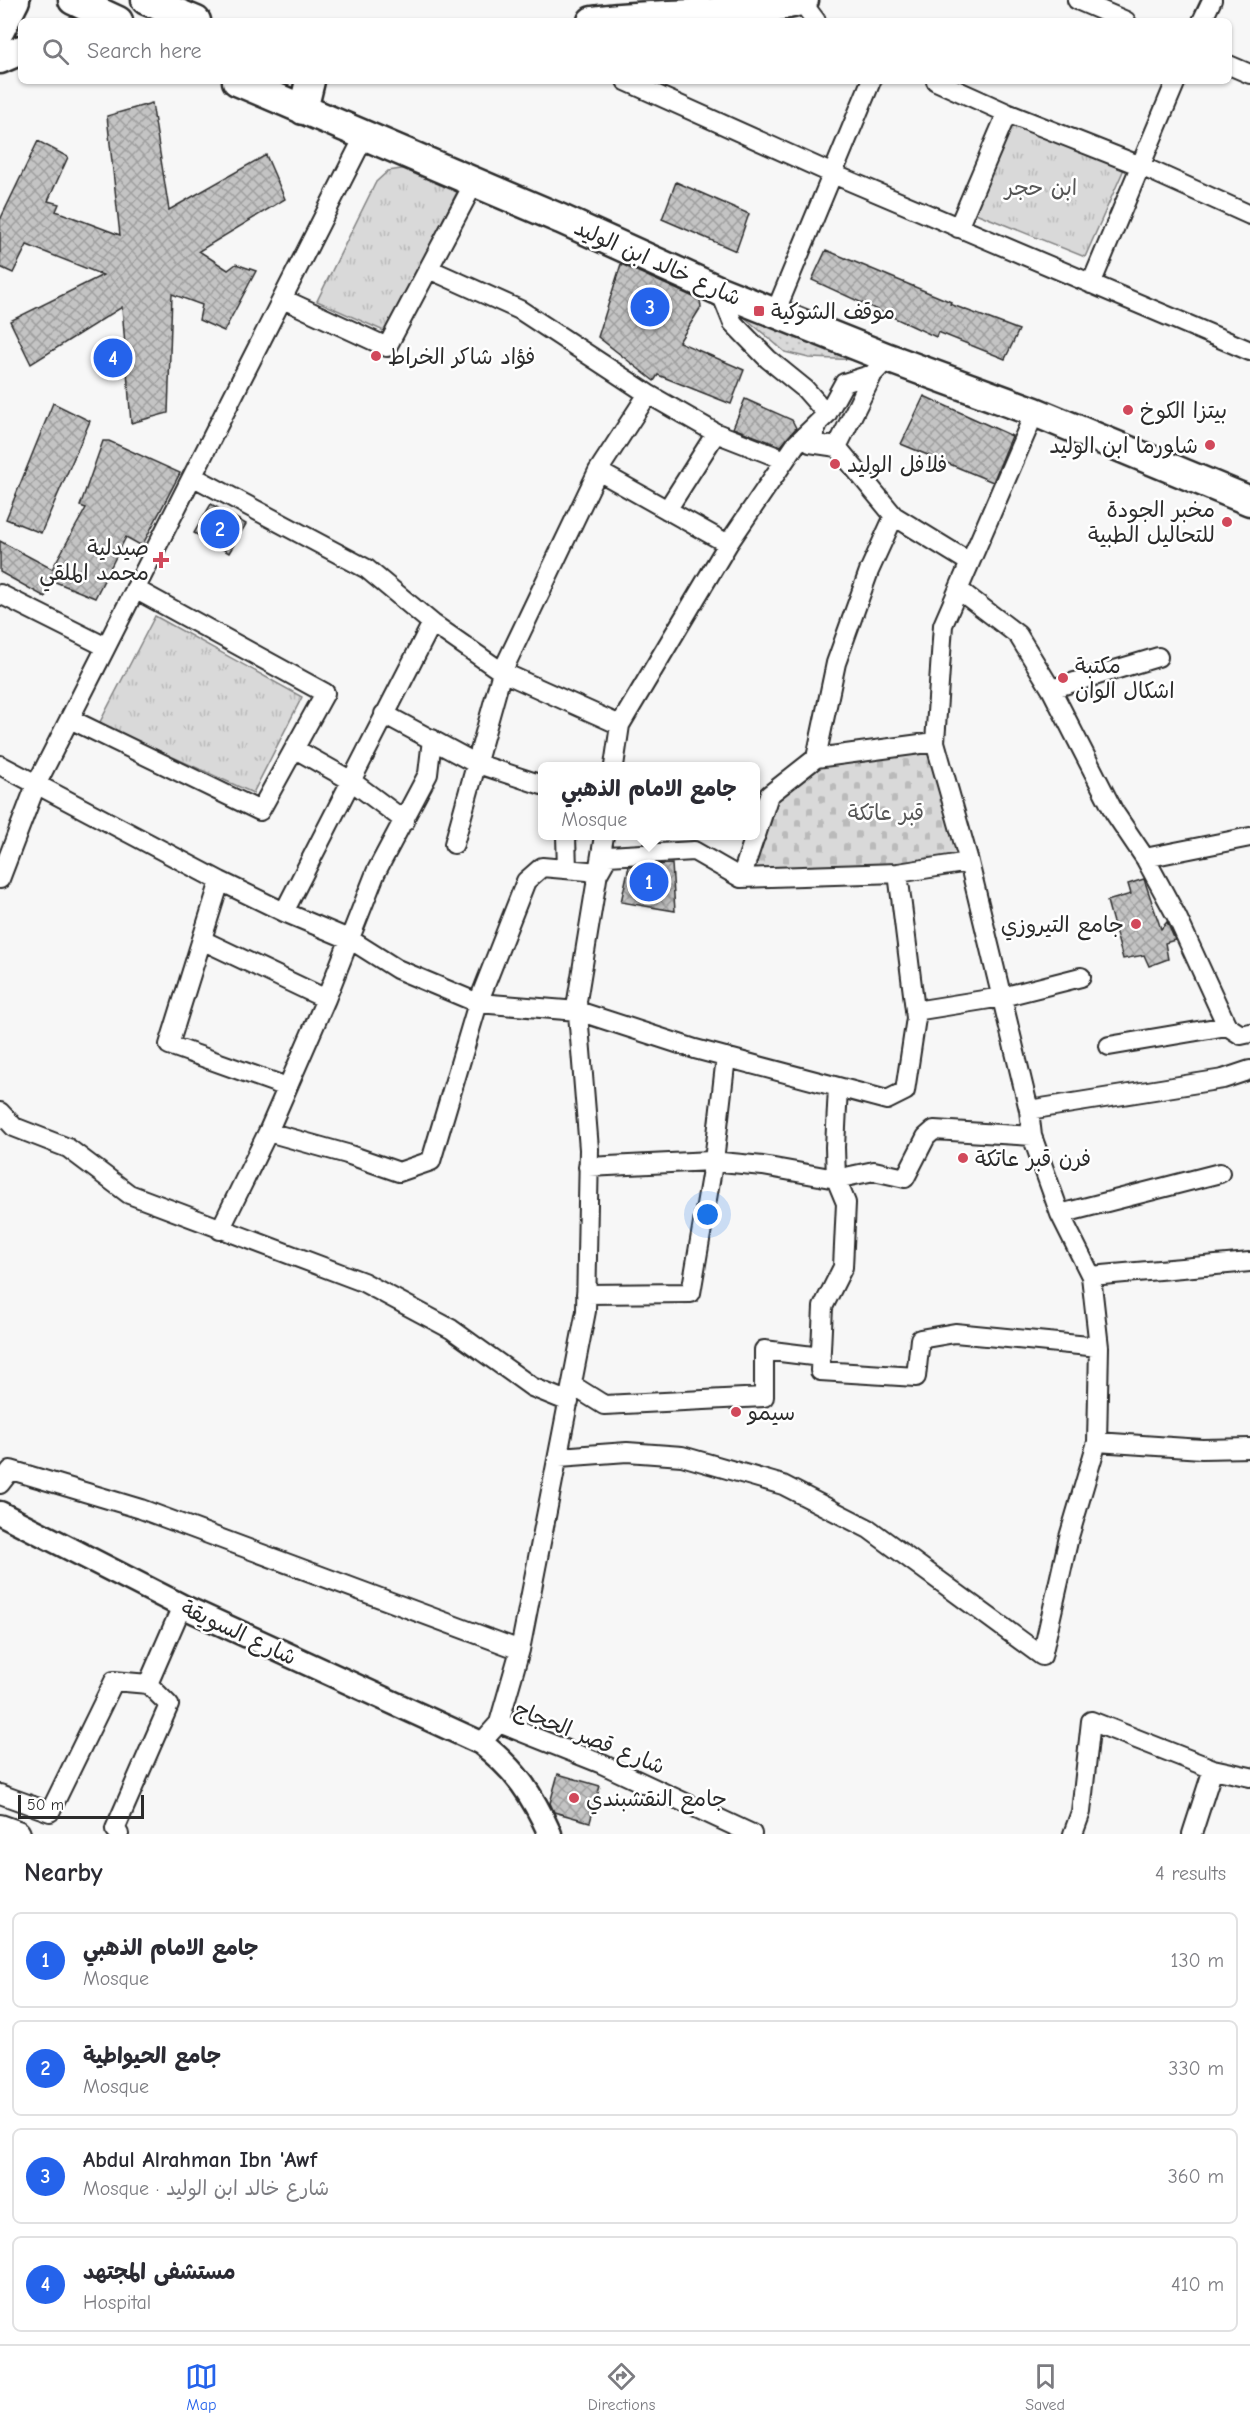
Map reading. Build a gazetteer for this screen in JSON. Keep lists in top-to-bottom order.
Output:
{
  "streets": {
    "main road": ["شارع خالد ابن الوليد"],
    "street": ["شارع السويقة", "شارع قصر الحجاج"]
  },
  "crossings": [
    ["شارع السويقة", "شارع قصر الحجاج"]
  ],
  "parks": ["ابن حجر", "قبر عاتكة"],
  "places": {
    "transit": ["موقف الشوكية"],
    "other": [
      "فؤاد شاكر الخراط",
      "بيتزا الكوخ",
      "شاورما ابن الوليد",
      "فلافل الوليد",
      "مخبر الجودة للتحاليل الطبية",
      "مكتبة اشكال الوان",
      "جامع التيروزي",
      "فرن قبر عاتكة",
      "سيمو",
      "جامع النقشبندي"
    ],
    "health": ["صيدلية محمد الملقي"]
  },
  "scale_bar": "50 m",
  "page": {
    "search": "Search here",
    "pins": [
      "3",
      "4",
      "2",
      "1"
    ],
    "popup": ["جامع الامام الذهبي", "Mosque"],
    "scale": "50 m",
    "heading": ["Nearby", "4 results"],
    "list": [
      {
        "mark": "1",
        "name": "جامع الامام الذهبي",
        "note": "Mosque",
        "value": "130 m"
      },
      {
        "mark": "2",
        "name": "جامع الحيواطية",
        "note": "Mosque",
        "value": "330 m"
      },
      {
        "mark": "3",
        "name": "Abdul Alrahman Ibn 'Awf",
        "note": "Mosque · شارع خالد ابن الوليد",
        "value": "360 m"
      },
      {
        "mark": "4",
        "name": "مستشفى المجتهد",
        "note": "Hospital",
        "value": "410 m"
      }
    ],
    "nav": ["Map", "Directions", "Saved"]
  }
}
